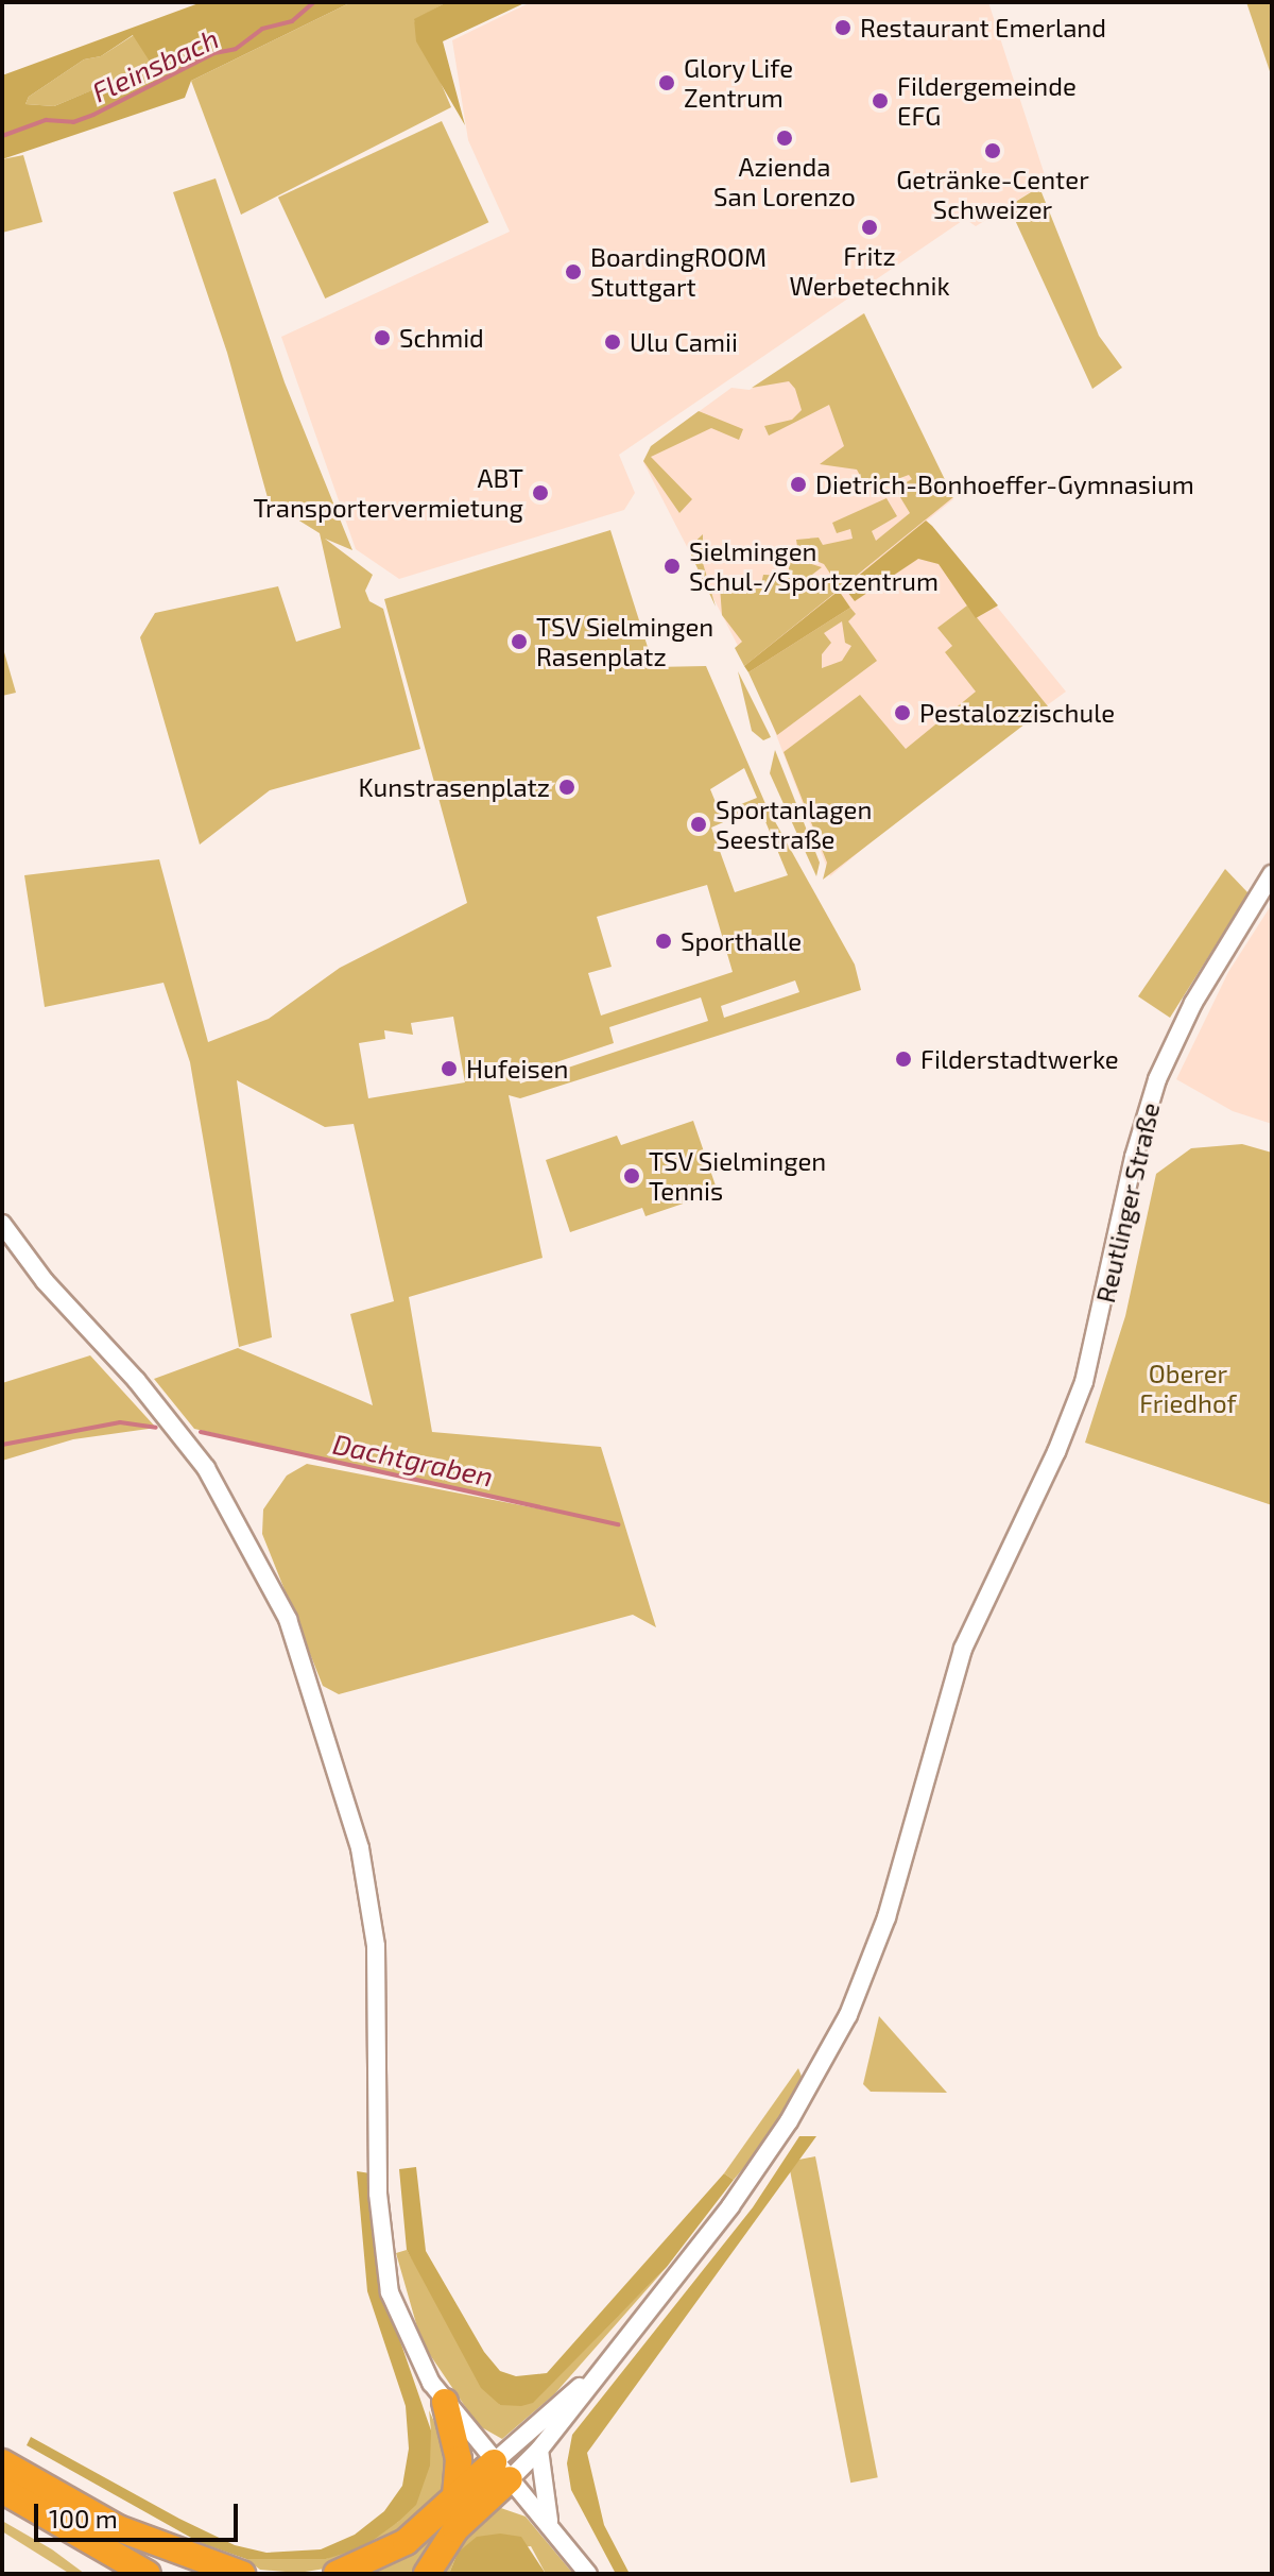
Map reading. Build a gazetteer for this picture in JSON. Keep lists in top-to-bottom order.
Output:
{
  "streets": {
    "street": ["Reutlinger Straße"]
  },
  "water": ["Fleinsbach", "Dachtgraben"],
  "parks": ["Oberer Friedhof"],
  "places": [
    "Restaurant Emerland",
    "Glory Life Zentrum",
    "Fildergemeinde EFG",
    "Azienda San Lorenzo",
    "Getränke-Center Schweizer",
    "Fritz Werbetechnik",
    "BoardingROOM Stuttgart",
    "Schmid",
    "Ulu Camii",
    "Dietrich-Bonhoeffer-Gymnasium",
    "ABT Transportervermietung",
    "Sielmingen Schul-/Sportzentrum",
    "TSV Sielmingen Rasenplatz",
    "Pestalozzischule",
    "Kunstrasenplatz",
    "Sportanlagen Seestraße",
    "Sporthalle",
    "Filderstadtwerke",
    "Hufeisen",
    "TSV Sielmingen Tennis"
  ],
  "scale_bar": "100 m"
}
